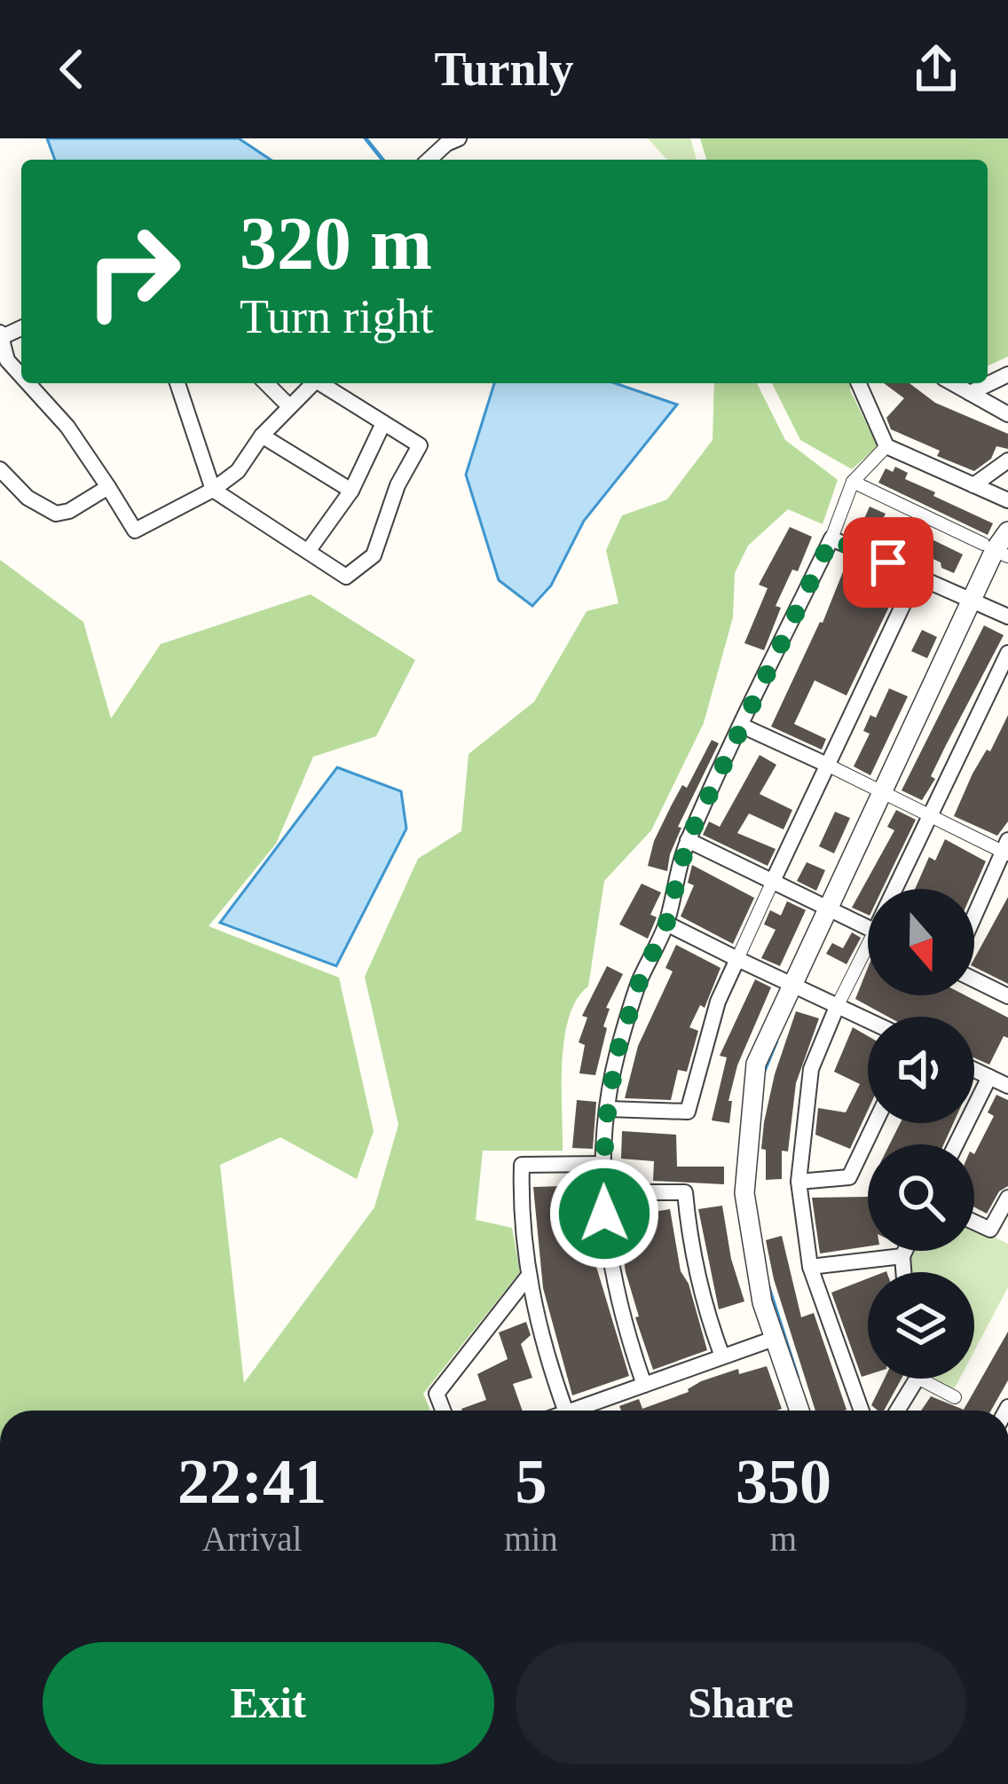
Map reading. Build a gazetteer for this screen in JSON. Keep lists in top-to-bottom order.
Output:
{
  "north": "bottom",
  "page": {
    "header": "Turnly",
    "turn": ["320 m", "Turn right"],
    "eta": [
      "22:41",
      "Arrival",
      "5",
      "min",
      "350",
      "m"
    ],
    "buttons": ["Exit", "Share"]
  }
}
